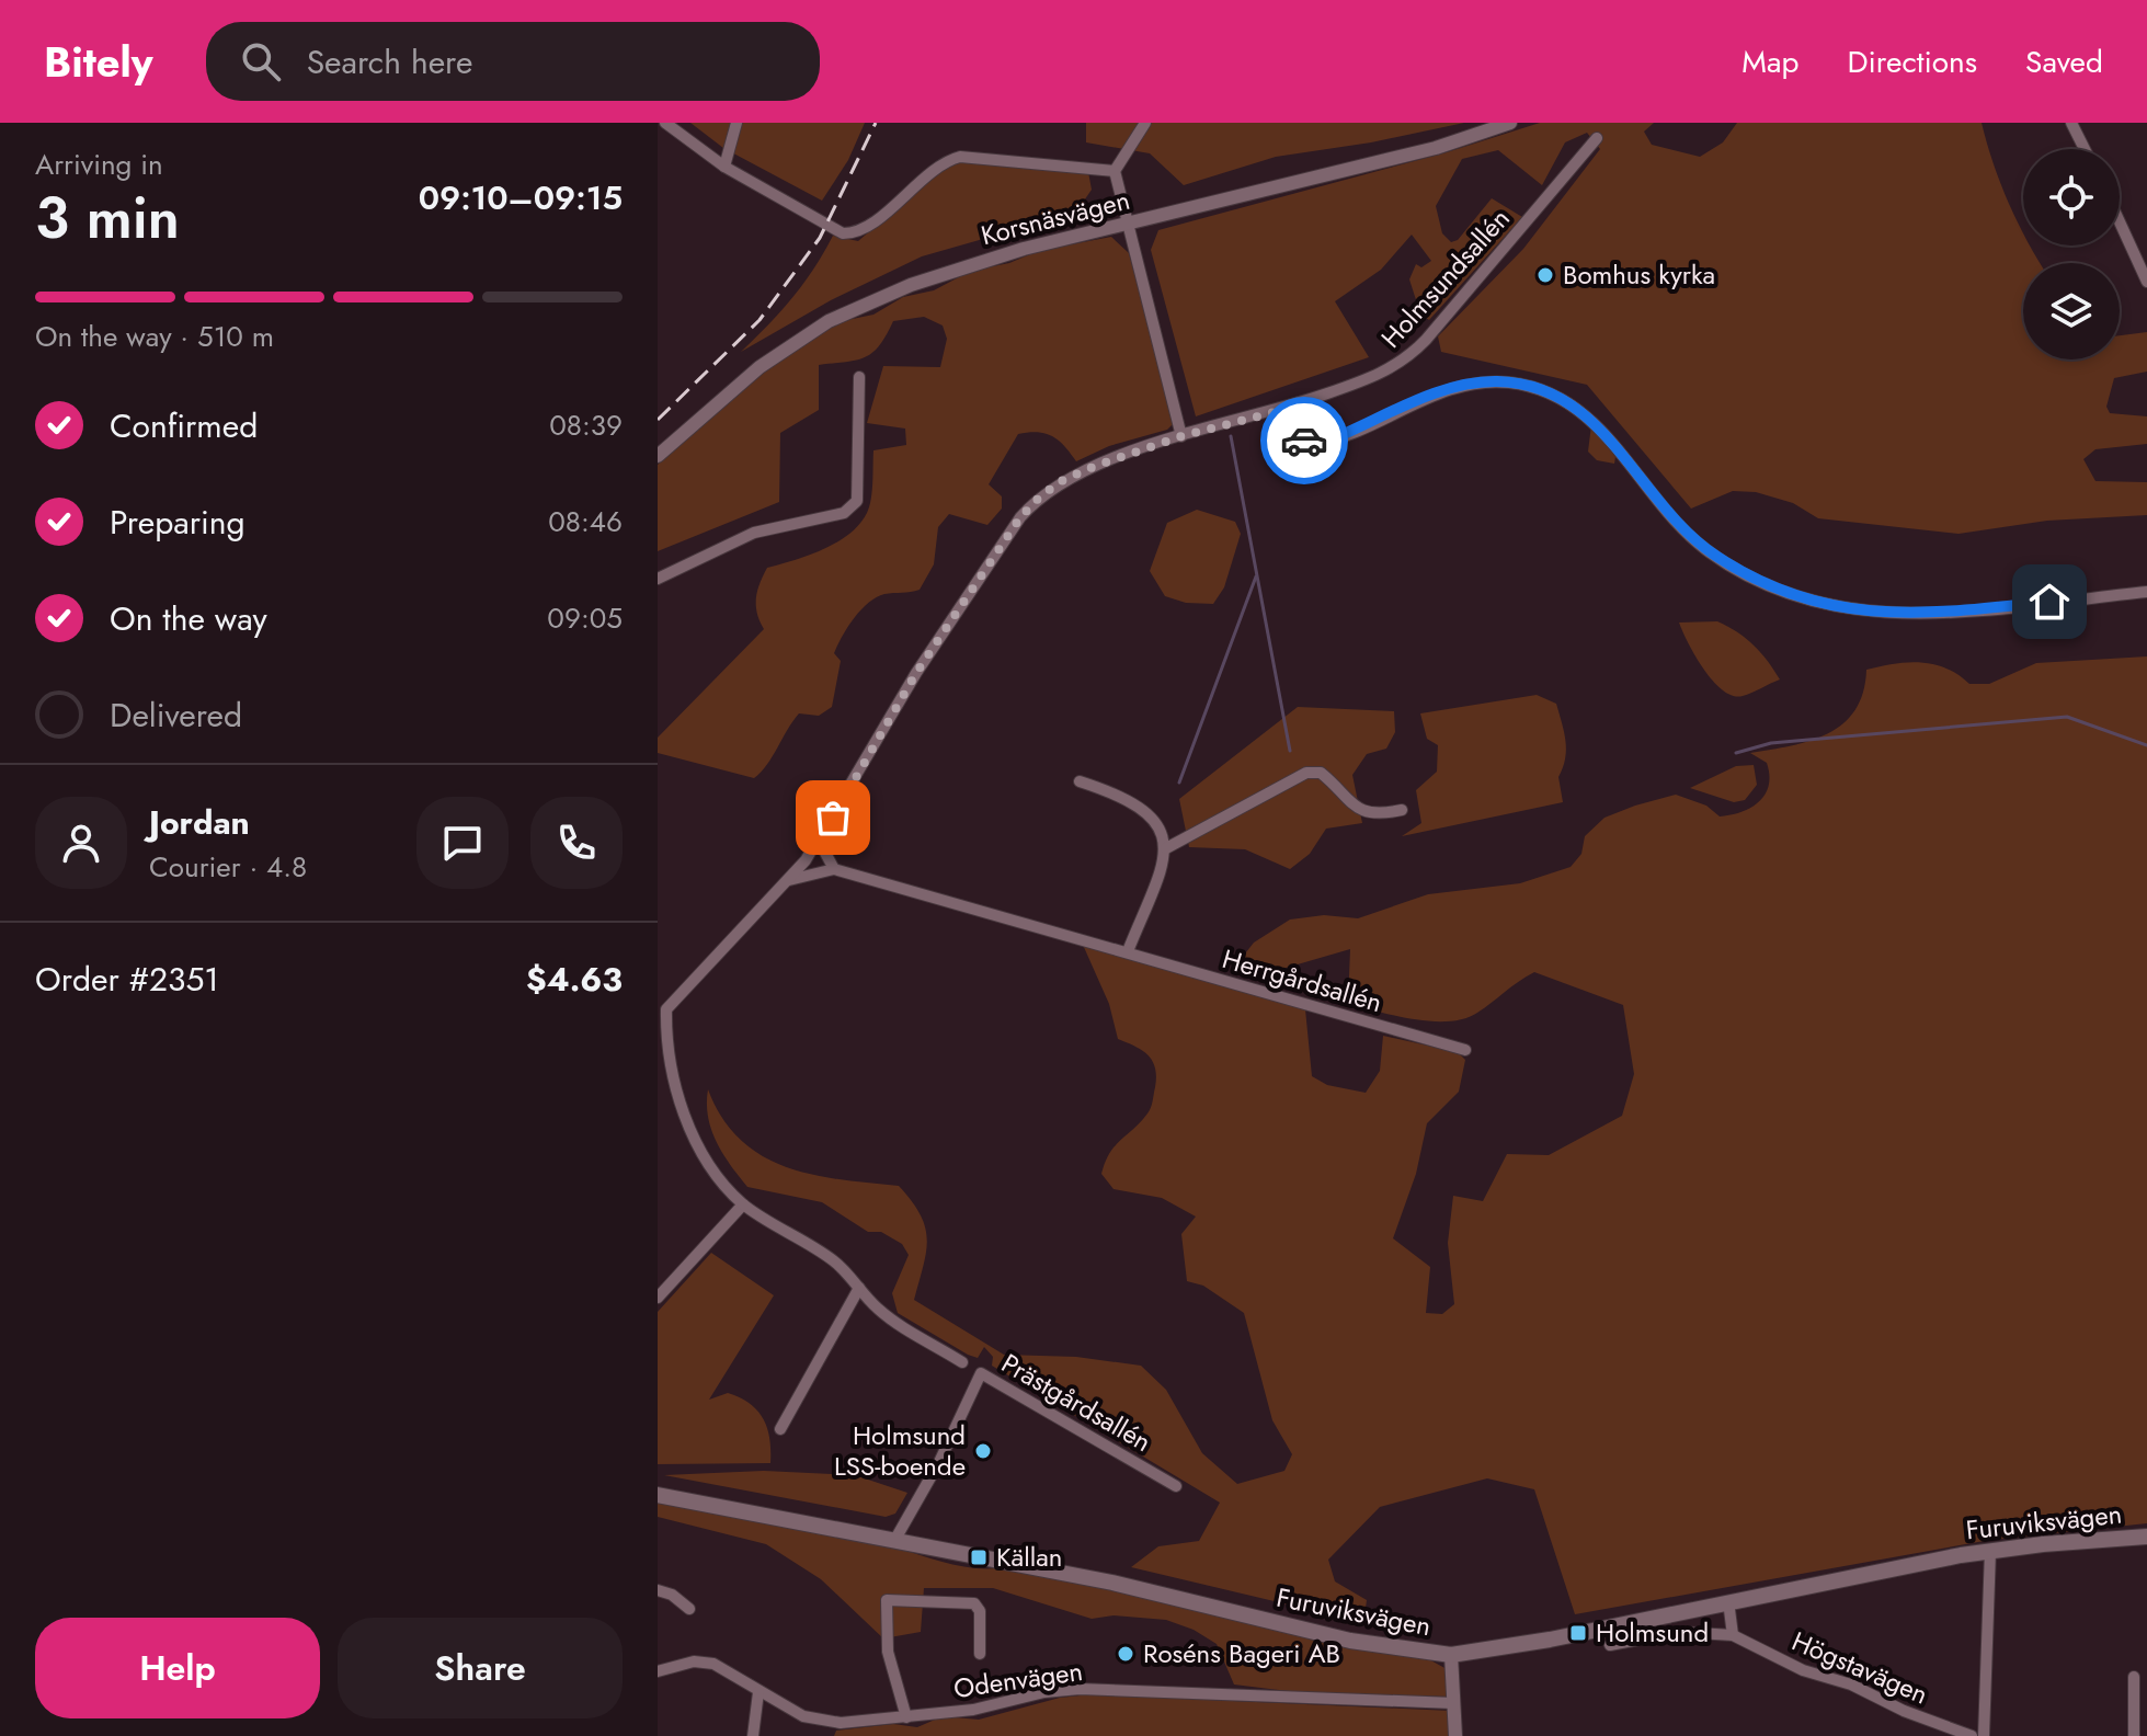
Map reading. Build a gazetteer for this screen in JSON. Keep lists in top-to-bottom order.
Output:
{
  "streets": {
    "main road": ["Furuviksvägen"],
    "street": [
      "Korsnäsvägen",
      "Holmsundsallén",
      "Herrgårdsallén",
      "Prästgårdsallén",
      "Högstavägen",
      "Odenvägen"
    ]
  },
  "crossings": [
    ["Holmsundsallén", "Prästgårdsallén"],
    ["Prästgårdsallén", "Furuviksvägen"]
  ],
  "places": {
    "other": ["Bomhus kyrka", "Holmsund LSS-boende", "Roséns Bageri AB"],
    "transit": ["Källan", "Holmsund"]
  },
  "page": {
    "header": "Bitely",
    "search": "Search here",
    "nav": ["Map", "Directions", "Saved"],
    "heading": ["3 min", "Arriving in", "09:10–09:15"],
    "panel": [
      "Jordan",
      "Courier · 4.8",
      "Order #2351",
      "$4.63"
    ],
    "bar": "On the way · 510 m",
    "list": [
      ["Confirmed", "08:39"],
      ["Preparing", "08:46"],
      ["On the way", "09:05"],
      "Delivered"
    ],
    "buttons": ["Help", "Share"]
  }
}
